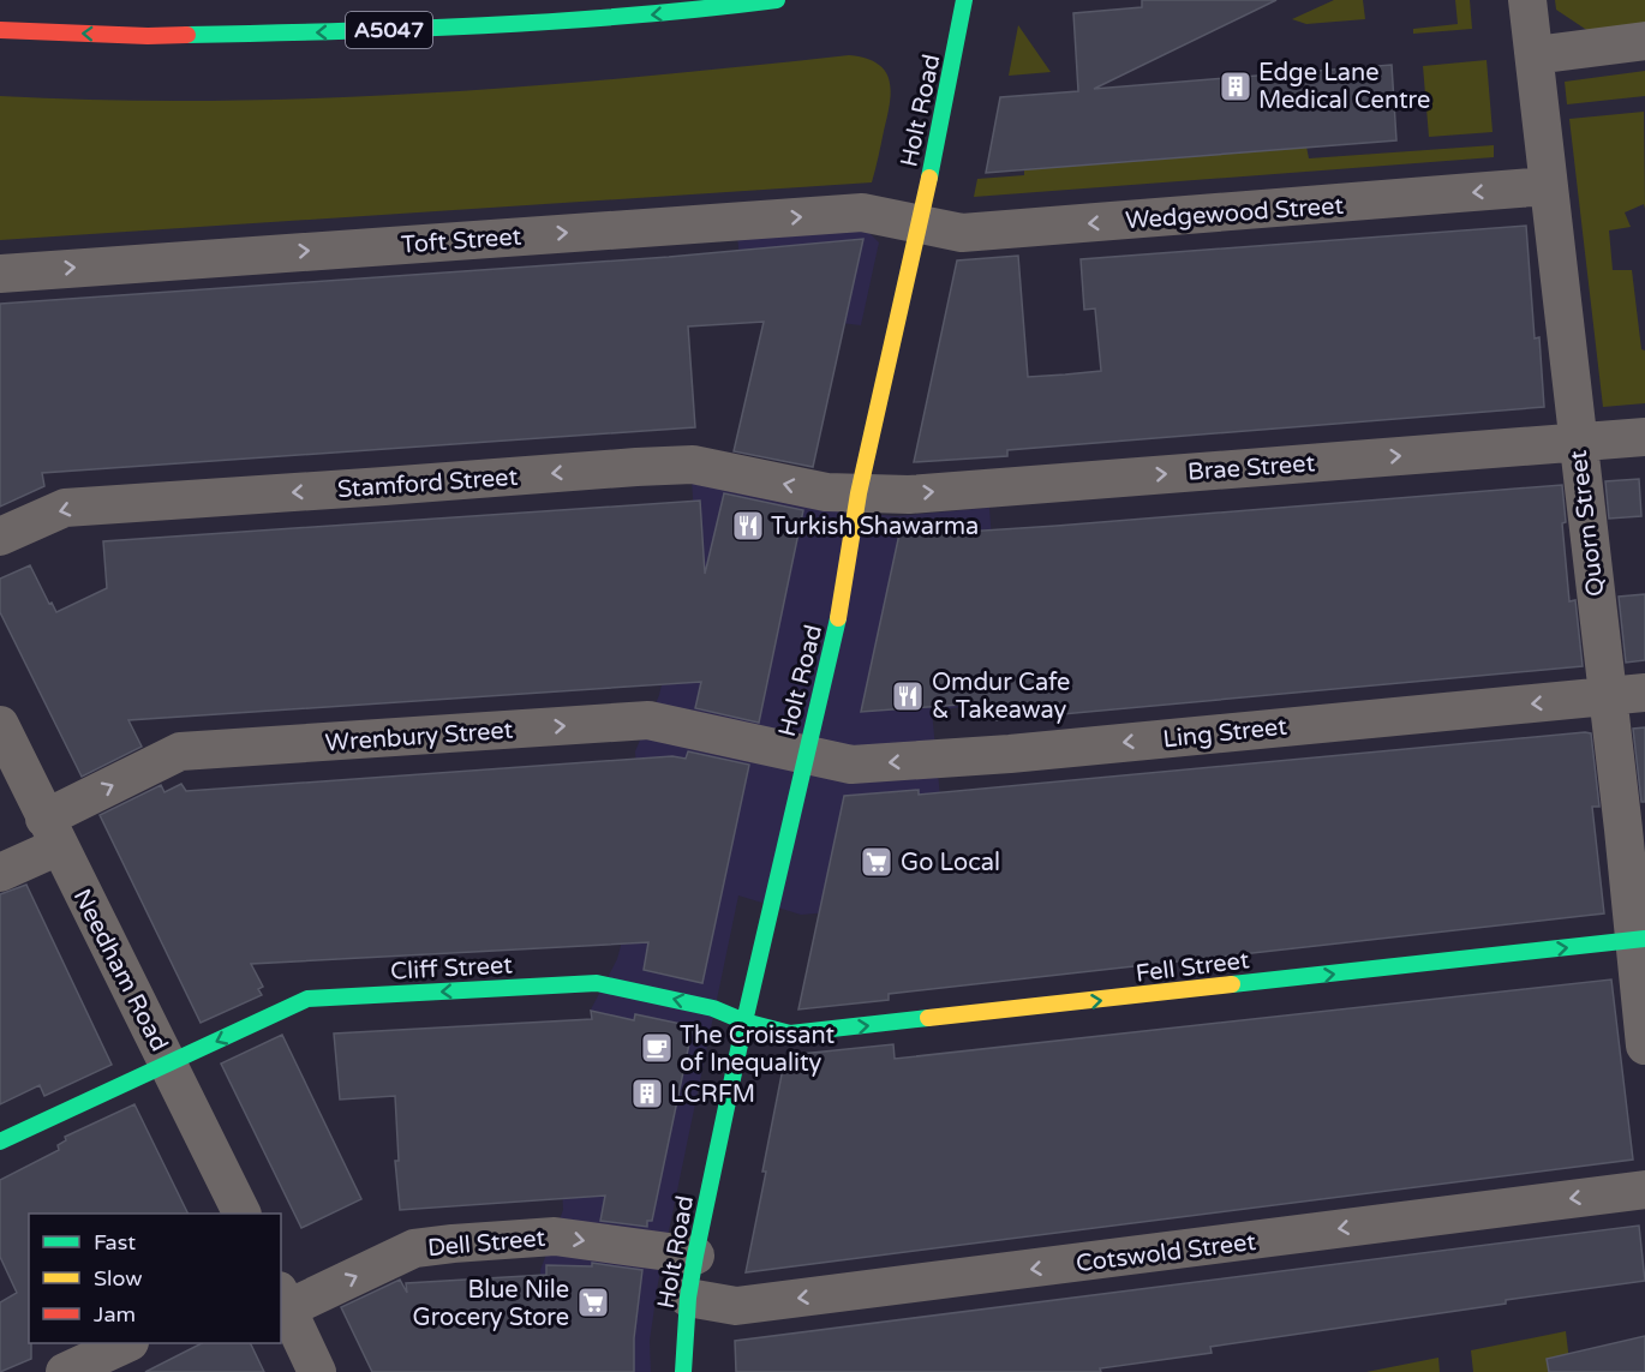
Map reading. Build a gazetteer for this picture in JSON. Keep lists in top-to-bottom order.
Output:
{
  "streets": {
    "main road": [
      "A5047",
      "Holt Road",
      "Fell Street",
      "Cliff Street"
    ],
    "street": [
      "Wedgewood Street",
      "Toft Street",
      "Brae Street",
      "Stamford Street",
      "Quorn Street",
      "Ling Street",
      "Wrenbury Street",
      "Needham Road",
      "Dell Street",
      "Cotswold Street"
    ]
  },
  "crossings": [
    ["Holt Road", "Wedgewood Street"],
    ["Holt Road", "Toft Street"],
    ["Holt Road", "Brae Street"],
    ["Holt Road", "Stamford Street"],
    ["Holt Road", "Ling Street"],
    ["Holt Road", "Wrenbury Street"],
    ["Holt Road", "Fell Street"],
    ["Holt Road", "Cliff Street"],
    ["Holt Road", "Dell Street"],
    ["Holt Road", "Cotswold Street"],
    ["Wedgewood Street", "Toft Street"],
    ["Wedgewood Street", "Quorn Street"],
    ["Brae Street", "Stamford Street"],
    ["Brae Street", "Quorn Street"],
    ["Quorn Street", "Ling Street"],
    ["Quorn Street", "Fell Street"],
    ["Ling Street", "Wrenbury Street"],
    ["Wrenbury Street", "Needham Road"],
    ["Fell Street", "Cliff Street"],
    ["Cliff Street", "Needham Road"]
  ],
  "one_way": [
    "Wedgewood Street",
    "Toft Street",
    "Brae Street",
    "Stamford Street",
    "Ling Street",
    "Wrenbury Street",
    "Fell Street",
    "Cliff Street",
    "Dell Street",
    "Cotswold Street"
  ],
  "places": {
    "building": ["Edge Lane Medical Centre", "LCRFM"],
    "restaurant": ["Turkish Shawarma", "Omdur Cafe & Takeaway"],
    "supermarket": ["Go Local", "Blue Nile Grocery Store"],
    "cafe": ["The Croissant of Inequality"]
  },
  "legend": ["Fast", "Slow", "Jam"]
}
